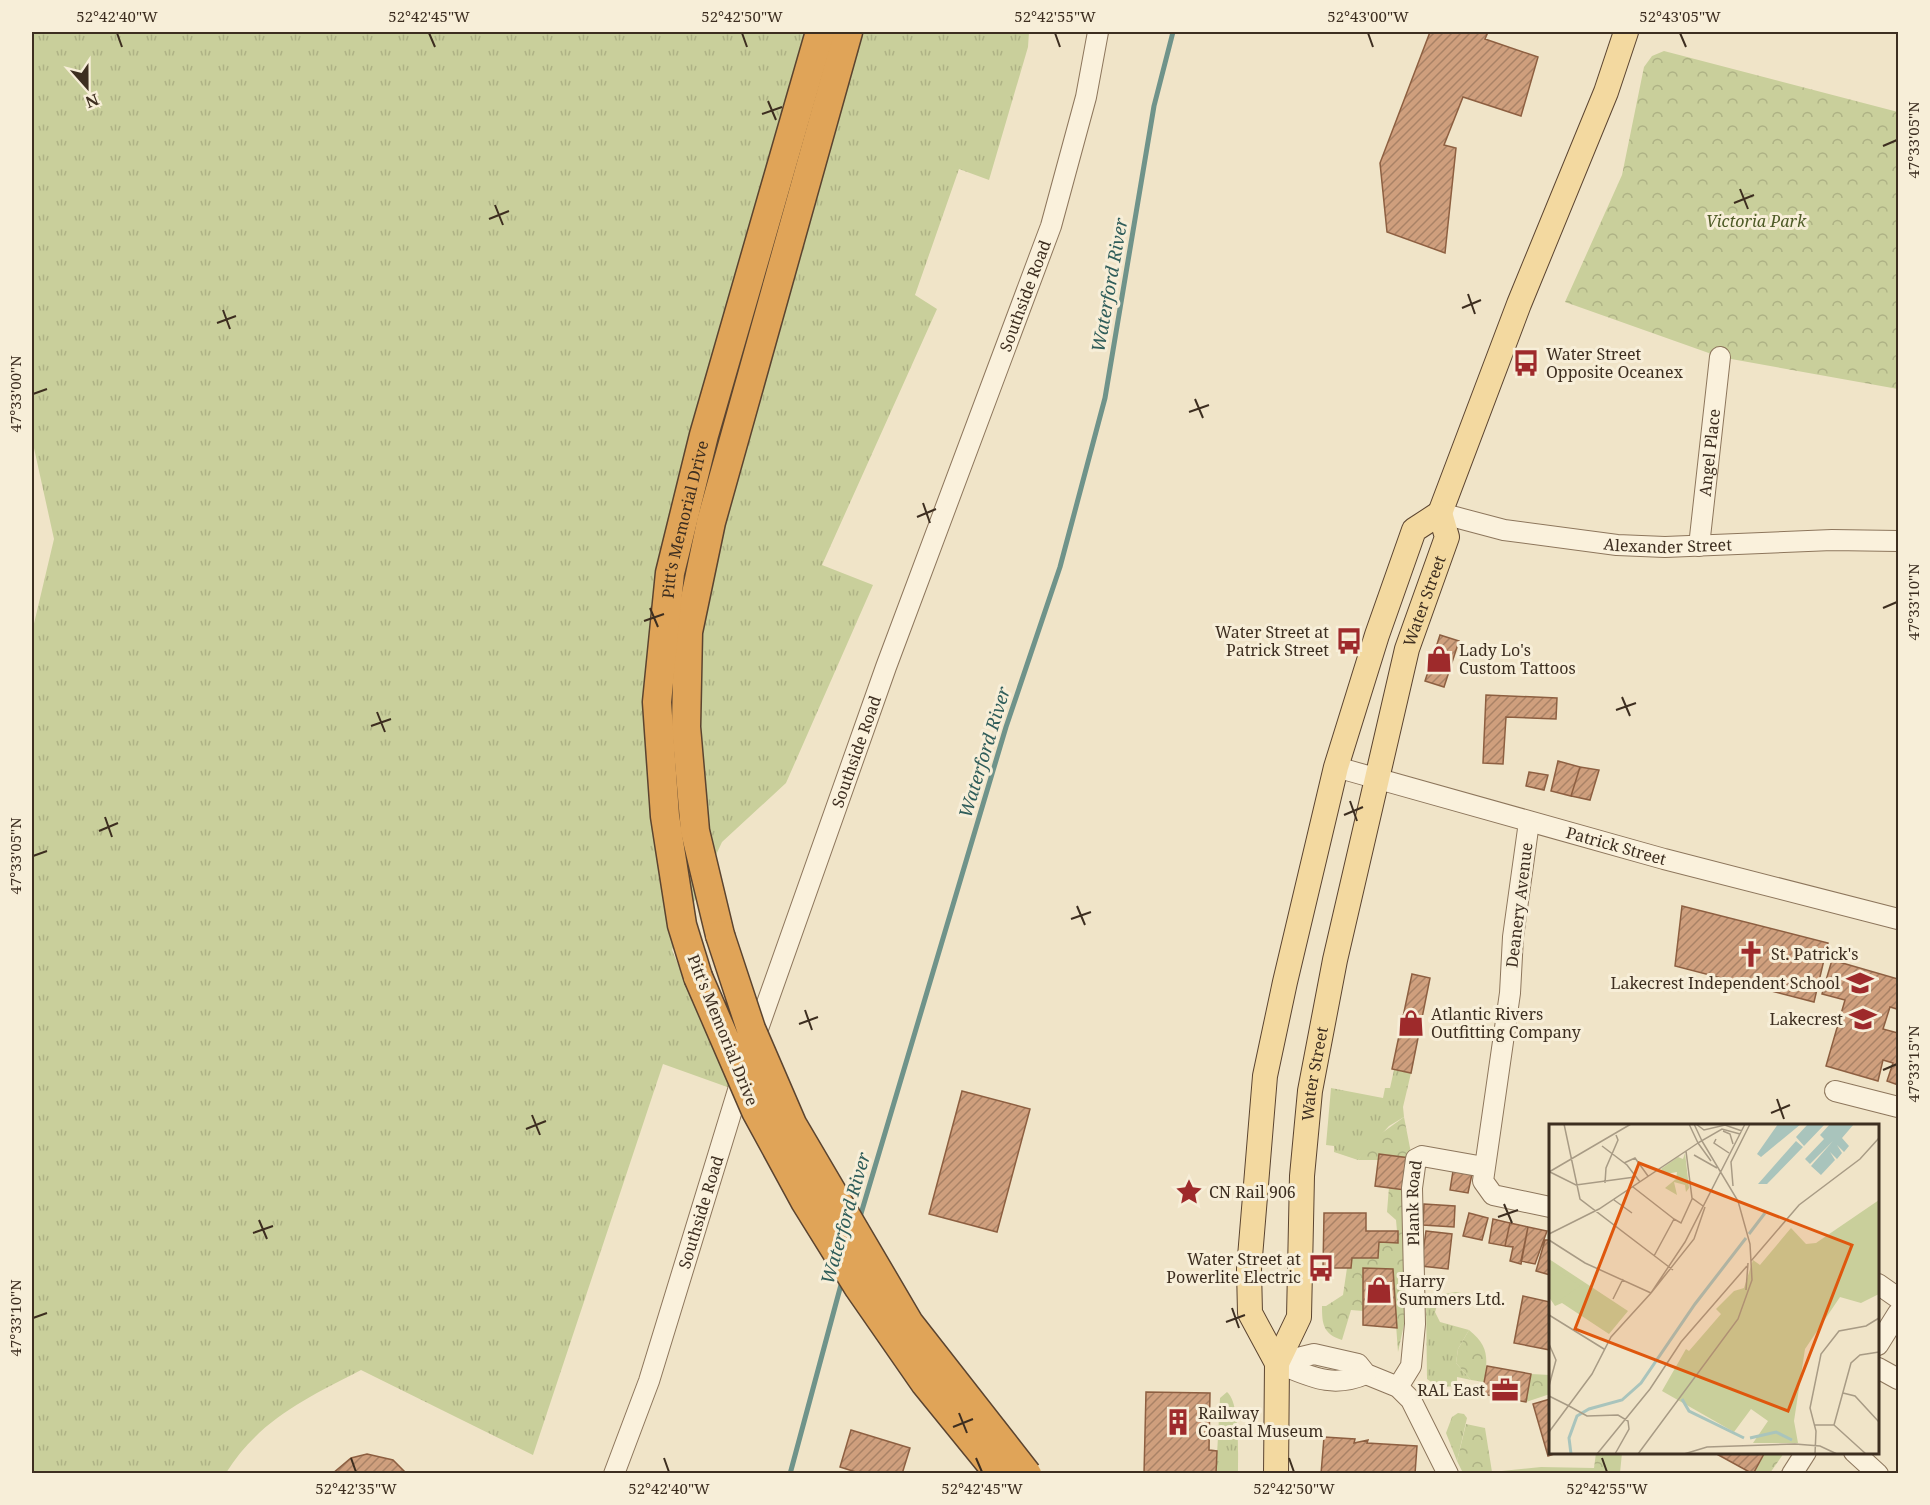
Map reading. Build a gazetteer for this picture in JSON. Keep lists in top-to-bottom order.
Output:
{
  "streets": {
    "highway": ["Pitt's Memorial Drive"],
    "main road": ["Water Street"],
    "street": [
      "Southside Road",
      "Angel Place",
      "Alexander Street",
      "Patrick Street",
      "Deanery Avenue",
      "Plank Road"
    ]
  },
  "crossings": [
    ["Angel Place", "Alexander Street"],
    ["Alexander Street", "Water Street"],
    ["Water Street", "Patrick Street"],
    ["Patrick Street", "Deanery Avenue"],
    ["Deanery Avenue", "Plank Road"]
  ],
  "water": ["Waterford River"],
  "parks": ["Victoria Park"],
  "places": {
    "bus stop": ["Water Street Opposite Oceanex", "Water Street at Patrick Street", "Water Street at Powerlite Electric"],
    "shop": ["Lady Lo's Custom Tattoos", "Atlantic Rivers Outfitting Company", "Harry Summers Ltd."],
    "church": ["St. Patrick's"],
    "school or university": ["Lakecrest Independent School", "Lakecrest"],
    "place": ["CN Rail 906"],
    "office": ["RAL East"],
    "building": ["Railway Coastal Museum"]
  },
  "north": "bottom",
  "coordinates": [
    "52°42'40\"W",
    "52°42'45\"W",
    "52°42'50\"W",
    "52°42'55\"W",
    "52°43'00\"W",
    "52°43'05\"W",
    "47°33'05\"N",
    "47°33'00\"N",
    "47°33'10\"N",
    "47°33'15\"N",
    "52°42'35\"W"
  ]
}
